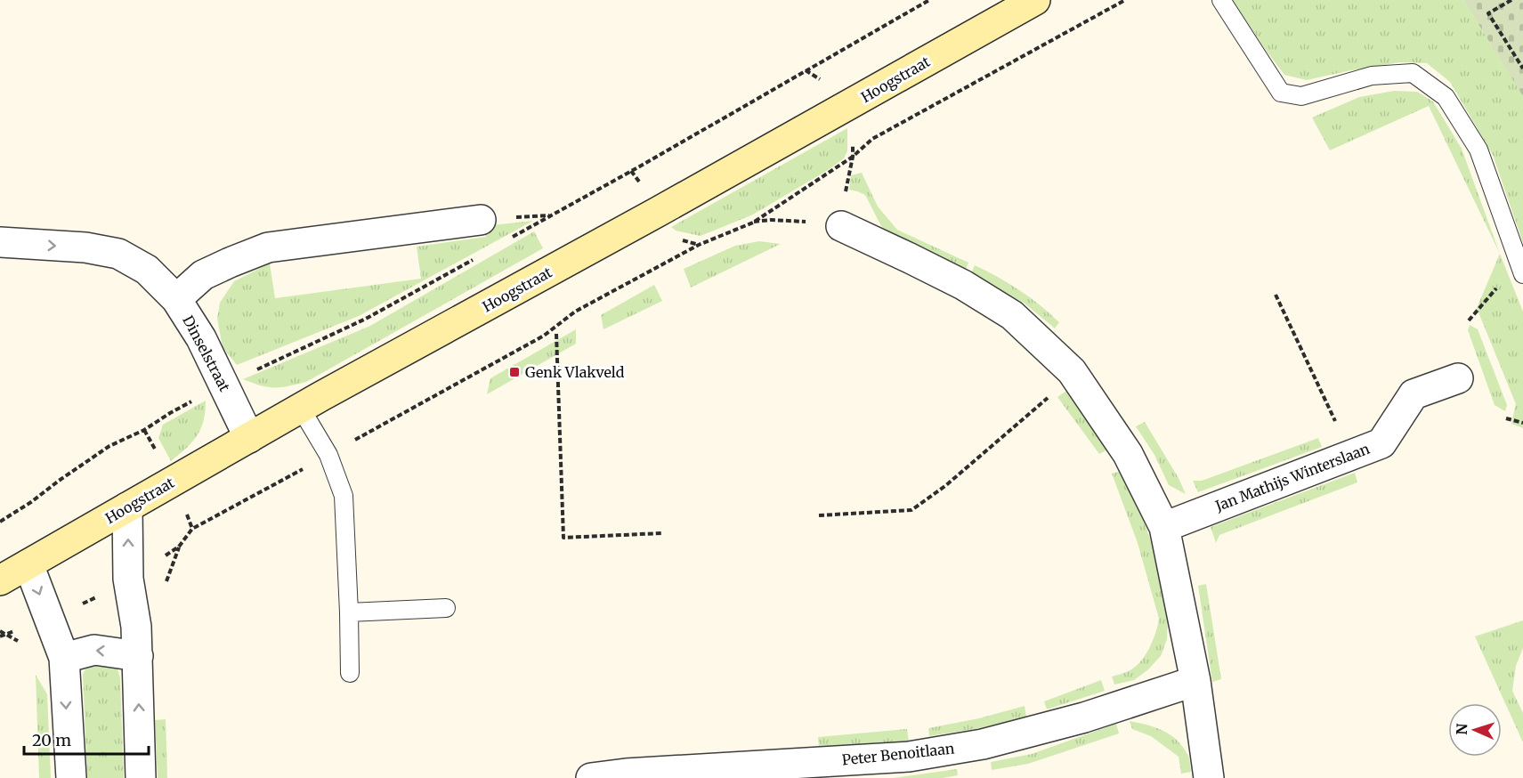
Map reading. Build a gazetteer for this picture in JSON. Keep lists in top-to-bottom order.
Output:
{
  "streets": {
    "main road": ["Hoogstraat"],
    "street": ["Dinselstraat", "Jan Mathijs Winterslaan", "Peter Benoitlaan"]
  },
  "crossings": [
    ["Hoogstraat", "Dinselstraat"]
  ],
  "one_way": ["Dinselstraat"],
  "places": {
    "transit": ["Genk Vlakveld"]
  },
  "scale_bar": "20 m",
  "north": "left"
}
